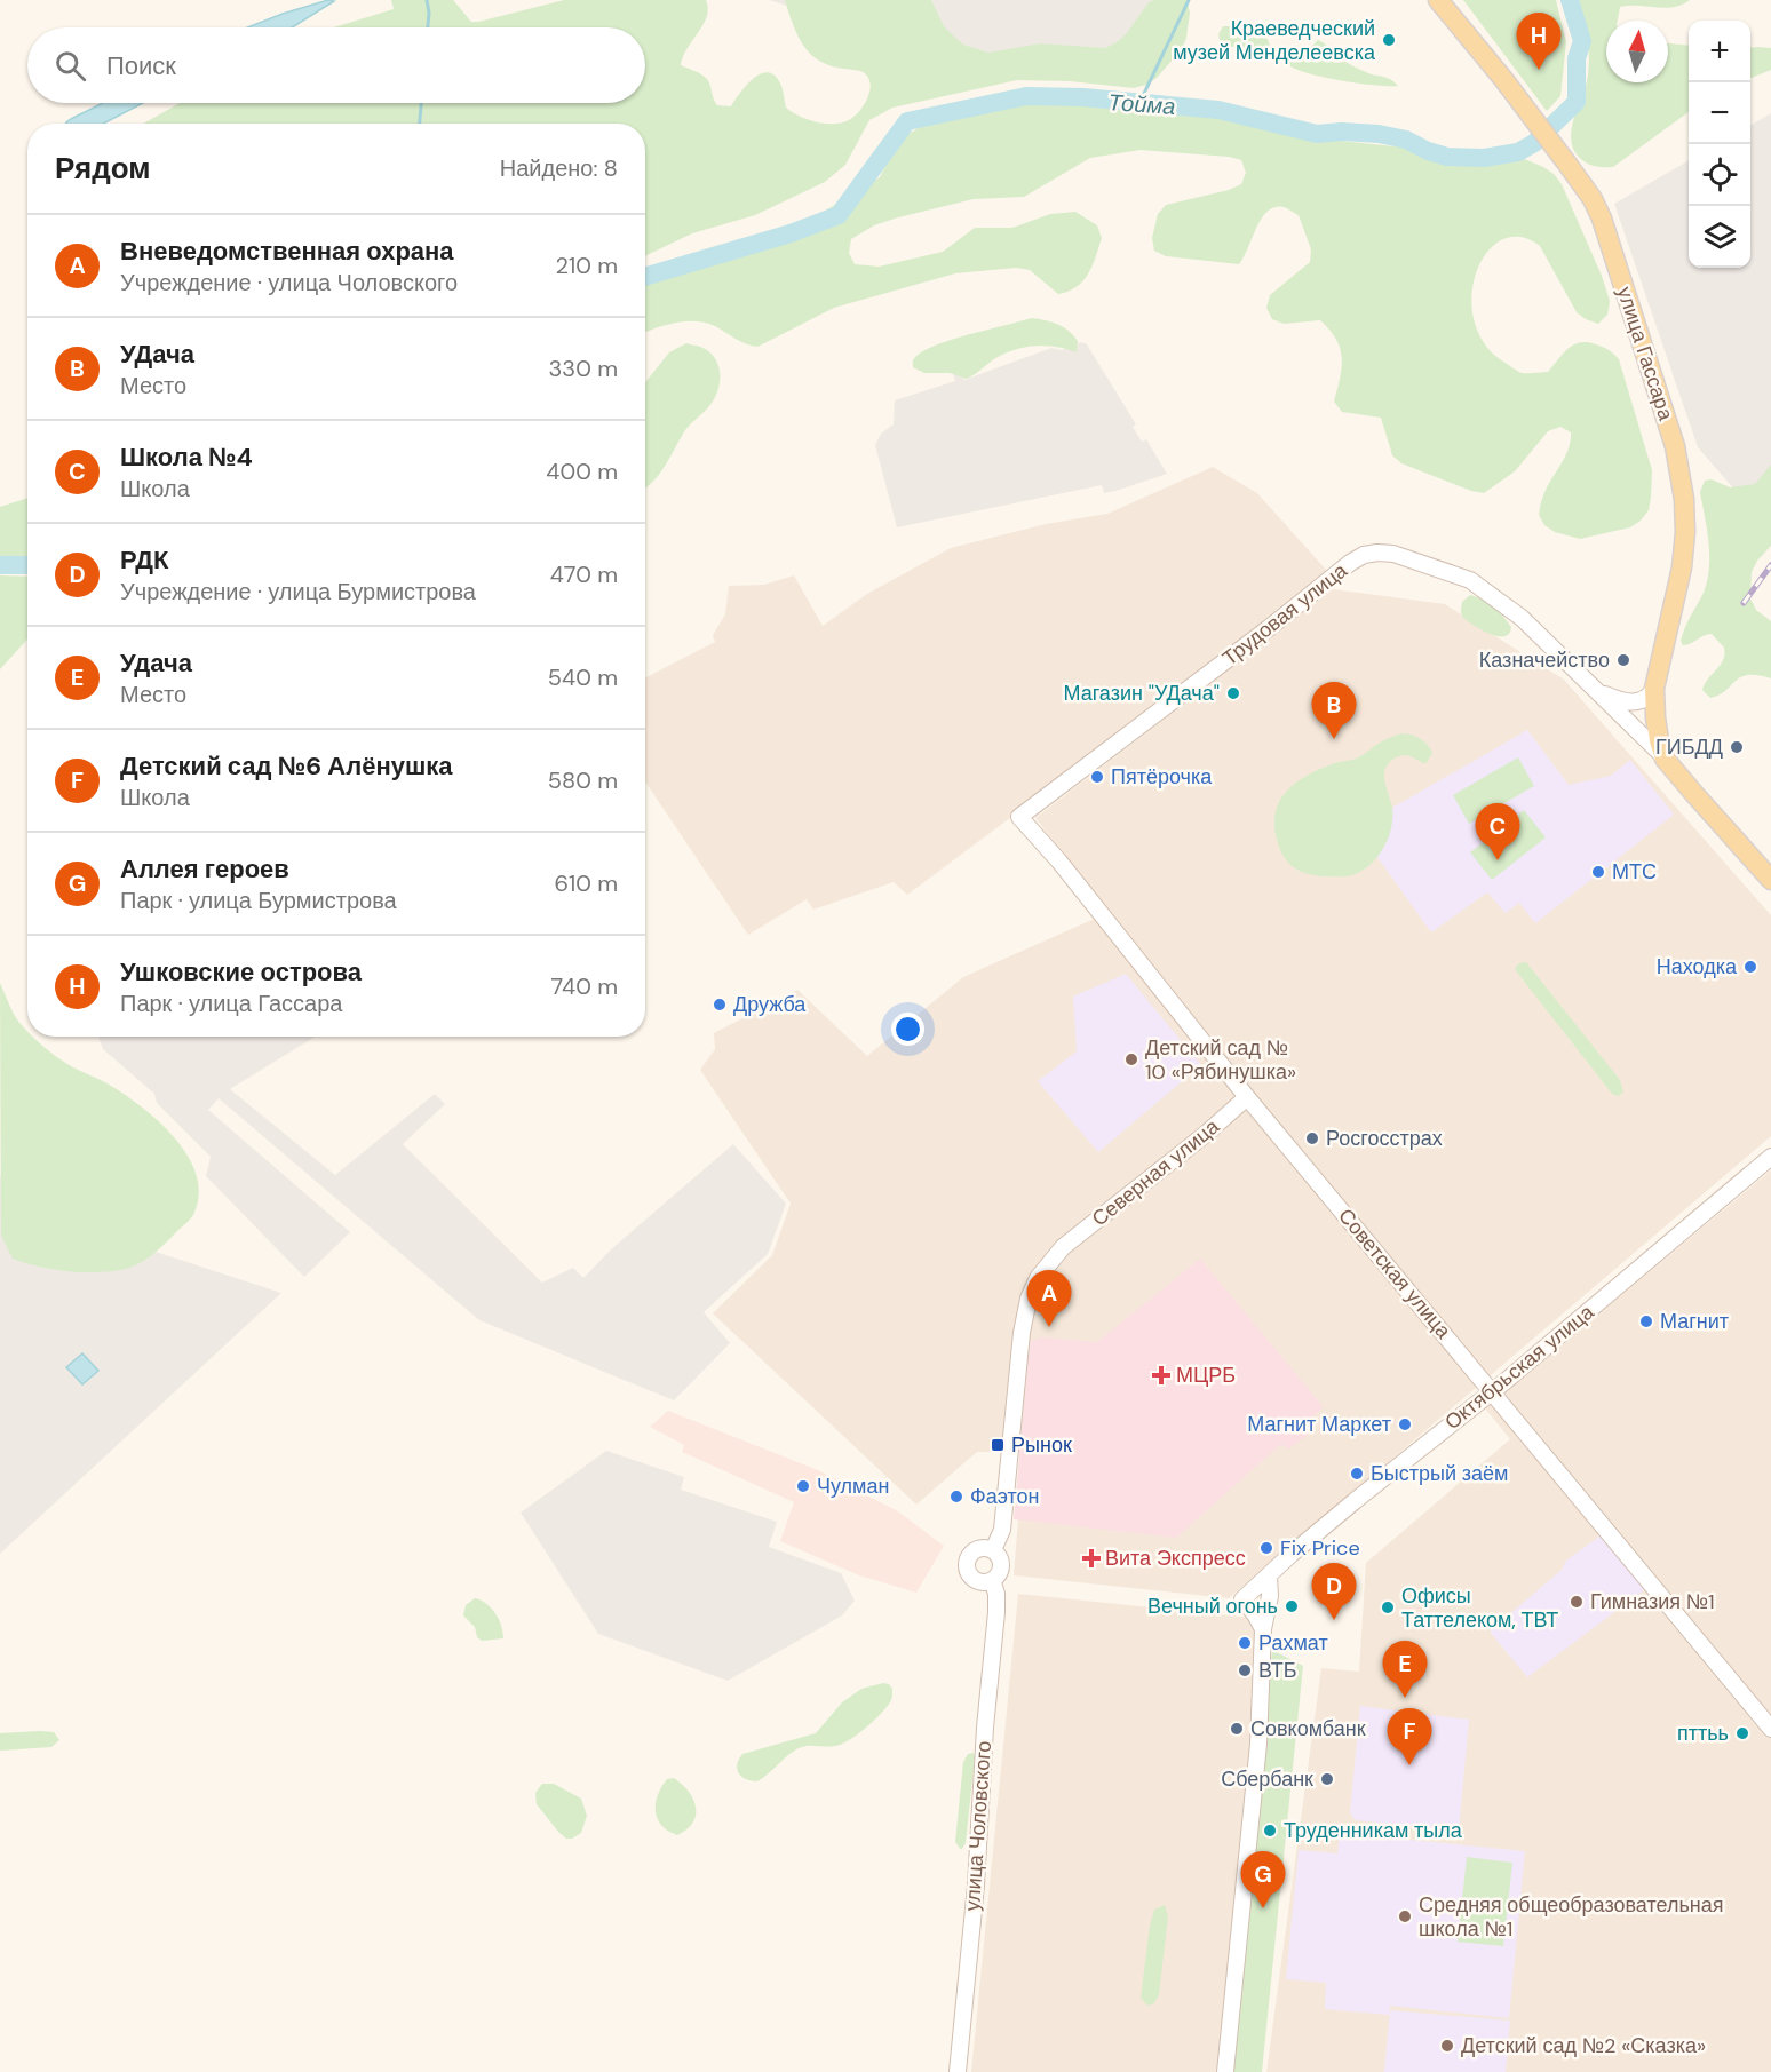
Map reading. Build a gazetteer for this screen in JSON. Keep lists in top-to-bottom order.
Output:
{
  "streets": {
    "main road": ["улица Гассара"],
    "street": [
      "Трудовая улица",
      "Северная улица",
      "Советская улица",
      "Октябрьская улица",
      "улица Чоловского"
    ]
  },
  "crossings": [
    ["Трудовая улица", "Советская улица"],
    ["Северная улица", "Советская улица"],
    ["Северная улица", "улица Чоловского"],
    ["Советская улица", "Октябрьская улица"]
  ],
  "water": ["Тойма"],
  "places": {
    "other": [
      "Краеведческий музей Менделеевска",
      "Казначейство",
      "Магазин \"УДача\"",
      "ГИБДД",
      "Пятёрочка",
      "МТС",
      "Находка",
      "Дружба",
      "Детский сад № 10 «Рябинушка»",
      "Росгосстрах",
      "Магнит",
      "Магнит Маркет",
      "Быстрый заём",
      "Чулман",
      "Фаэтон",
      "Fix Price",
      "Гимназия №1",
      "Вечный огонь",
      "Офисы Таттелеком, ТВТ",
      "Рахмат",
      "ВТБ",
      "Совкомбанк",
      "пттьь",
      "Сбербанк",
      "Труденникам тыла",
      "Средняя общеобразовательная школа №1",
      "Детский сад №2 «Сказка»"
    ],
    "health": ["МЦРБ", "Вита Экспресс"],
    "transit": ["Рынок"]
  },
  "north": "top",
  "page": {
    "pins": [
      "H",
      "B",
      "C",
      "A",
      "D",
      "E",
      "F",
      "G"
    ],
    "map_buttons": ["+", "−"],
    "search": "Поиск",
    "heading": ["Рядом", "Найдено: 8"],
    "list": [
      {
        "mark": "A",
        "name": "Вневедомственная охрана",
        "note": "Учреждение · улица Чоловского",
        "value": "210 m"
      },
      {
        "mark": "B",
        "name": "УДача",
        "note": "Место",
        "value": "330 m"
      },
      {
        "mark": "C",
        "name": "Школа №4",
        "note": "Школа",
        "value": "400 m"
      },
      {
        "mark": "D",
        "name": "РДК",
        "note": "Учреждение · улица Бурмистрова",
        "value": "470 m"
      },
      {
        "mark": "E",
        "name": "Удача",
        "note": "Место",
        "value": "540 m"
      },
      {
        "mark": "F",
        "name": "Детский сад №6 Алёнушка",
        "note": "Школа",
        "value": "580 m"
      },
      {
        "mark": "G",
        "name": "Аллея героев",
        "note": "Парк · улица Бурмистрова",
        "value": "610 m"
      },
      {
        "mark": "H",
        "name": "Ушковские острова",
        "note": "Парк · улица Гассара",
        "value": "740 m"
      }
    ]
  }
}
